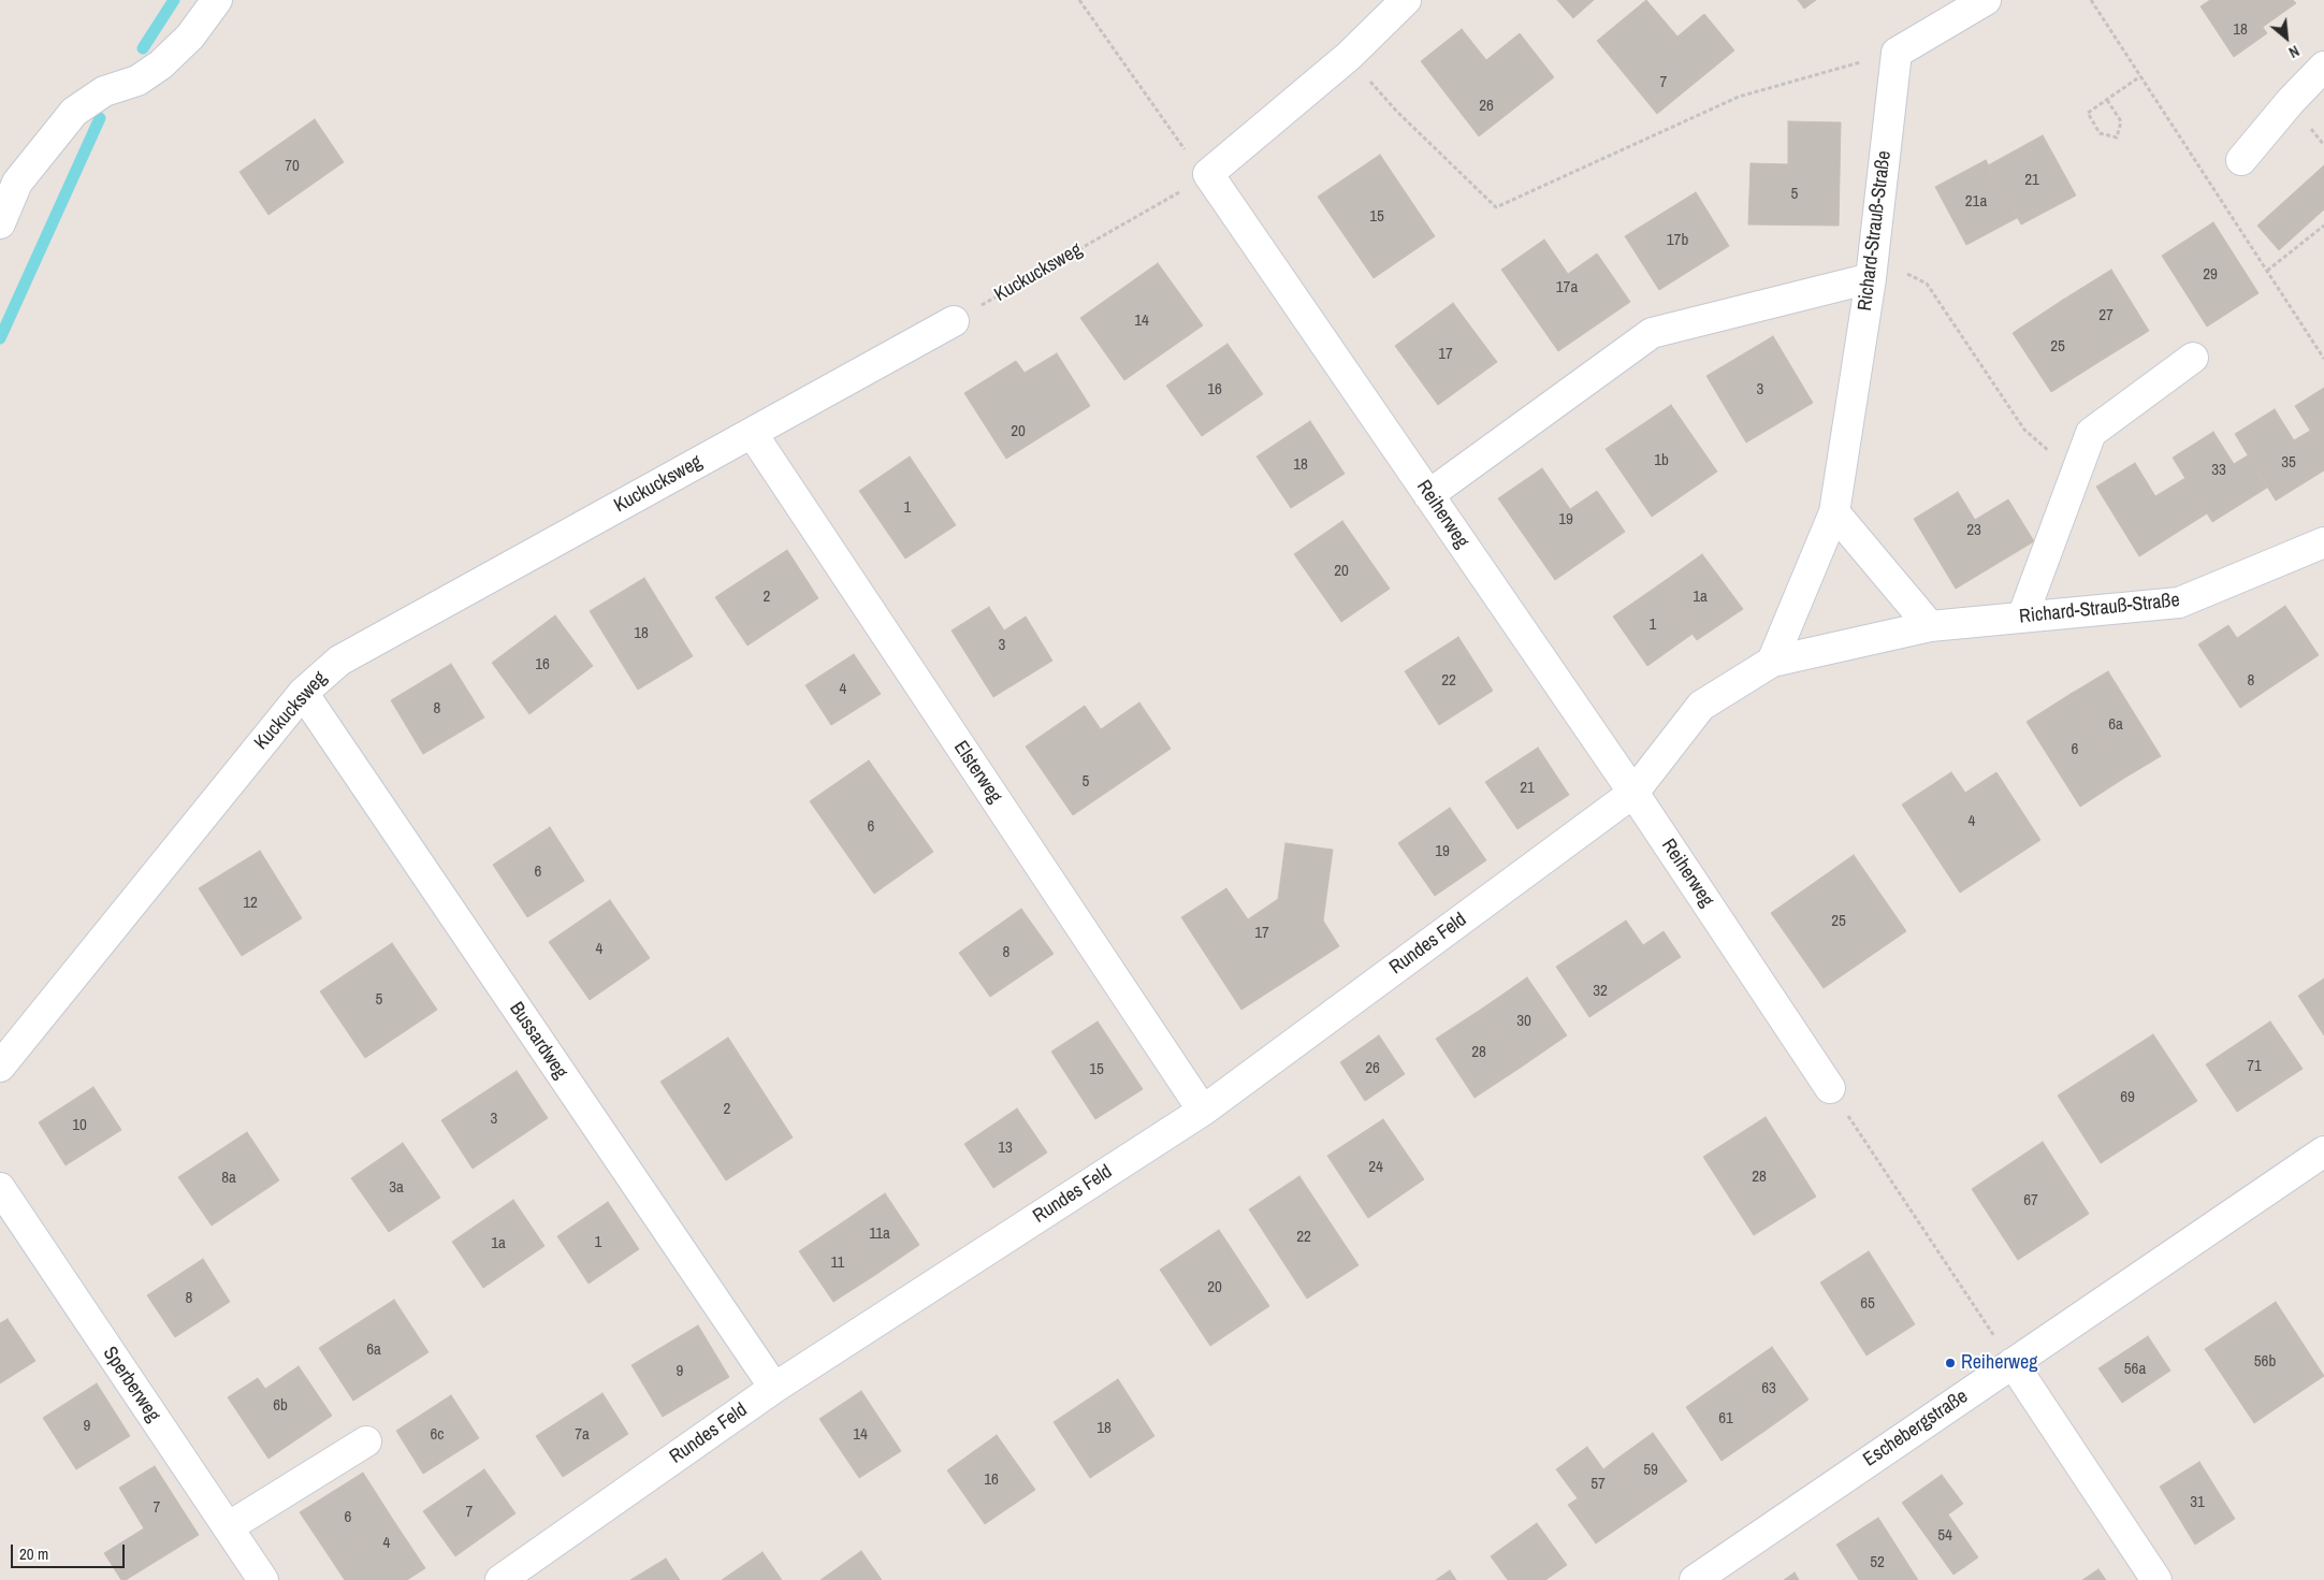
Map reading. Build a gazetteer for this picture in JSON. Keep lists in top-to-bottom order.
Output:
{
  "streets": {
    "street": [
      "Richard-Strauß-Straße",
      "Kuckucksweg",
      "Reiherweg",
      "Elsterweg",
      "Rundes Feld",
      "Bussardweg",
      "Sperberweg",
      "Eschebergstraße"
    ]
  },
  "crossings": [
    ["Richard-Strauß-Straße", "Reiherweg"],
    ["Richard-Strauß-Straße", "Rundes Feld"],
    ["Kuckucksweg", "Reiherweg"],
    ["Kuckucksweg", "Elsterweg"],
    ["Kuckucksweg", "Bussardweg"],
    ["Reiherweg", "Rundes Feld"],
    ["Elsterweg", "Rundes Feld"],
    ["Rundes Feld", "Bussardweg"]
  ],
  "places": ["Reiherweg"],
  "house_numbers": [
    "18",
    "7",
    "26",
    "70",
    "21",
    "5",
    "21a",
    "15",
    "17b",
    "29",
    "17a",
    "27",
    "14",
    "25",
    "17",
    "16",
    "3",
    "20",
    "1b",
    "35",
    "18",
    "33",
    "1",
    "19",
    "23",
    "20",
    "2",
    "1a",
    "1",
    "18",
    "3",
    "16",
    "22",
    "8",
    "4",
    "8",
    "6a",
    "6",
    "5",
    "21",
    "4",
    "6",
    "19",
    "6",
    "12",
    "25",
    "17",
    "4",
    "8",
    "32",
    "5",
    "30",
    "28",
    "71",
    "26",
    "15",
    "69",
    "2",
    "3",
    "10",
    "13",
    "24",
    "28",
    "8a",
    "3a",
    "67",
    "11a",
    "22",
    "1",
    "1a",
    "11",
    "20",
    "8",
    "65",
    "6a",
    "56b",
    "56a",
    "9",
    "63",
    "6b",
    "61",
    "9",
    "18",
    "6c",
    "7a",
    "14",
    "59",
    "16",
    "57",
    "31",
    "7",
    "7",
    "6",
    "54",
    "4",
    "52"
  ],
  "scale_bar": "20 m",
  "north": "bottom right"
}
